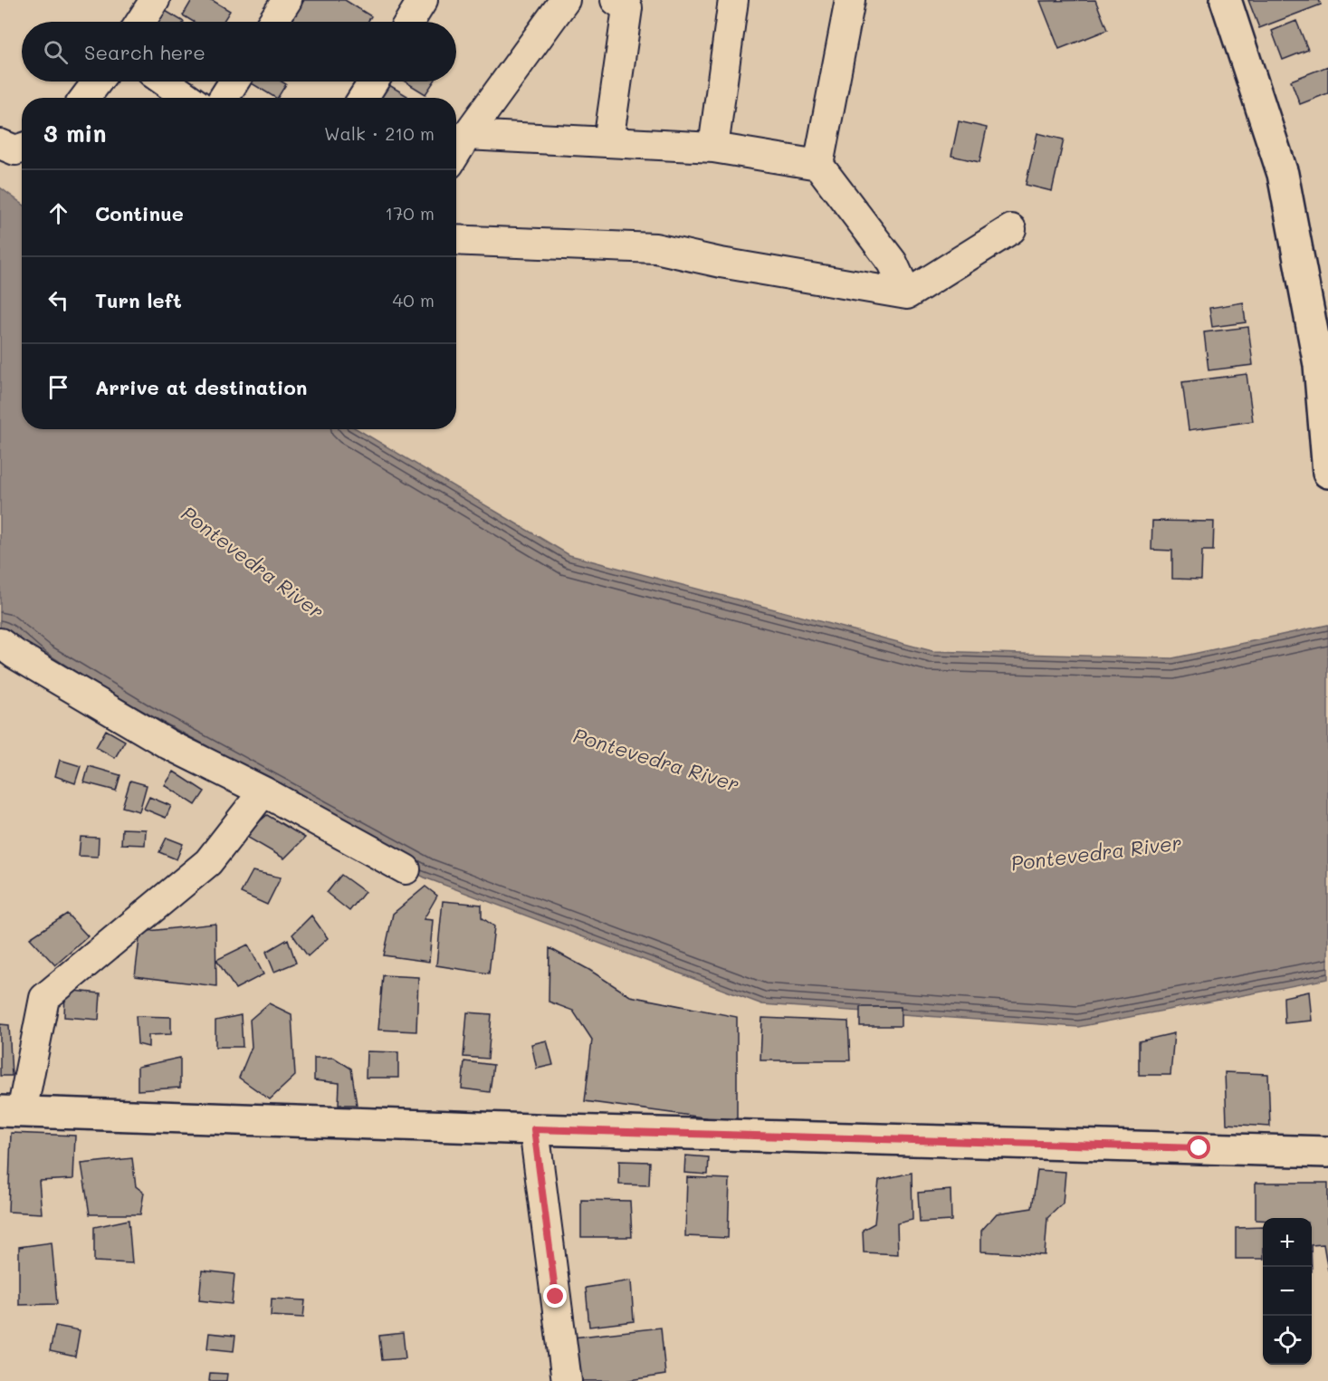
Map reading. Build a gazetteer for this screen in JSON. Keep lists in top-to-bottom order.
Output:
{
  "water": ["Pontevedra River"],
  "page": {
    "search": "Search here",
    "heading": ["3 min", "Walk · 210 m"],
    "list": [
      ["Continue", "170 m"],
      ["Turn left", "40 m"],
      "Arrive at destination"
    ],
    "map_buttons": ["+", "−"]
  }
}
